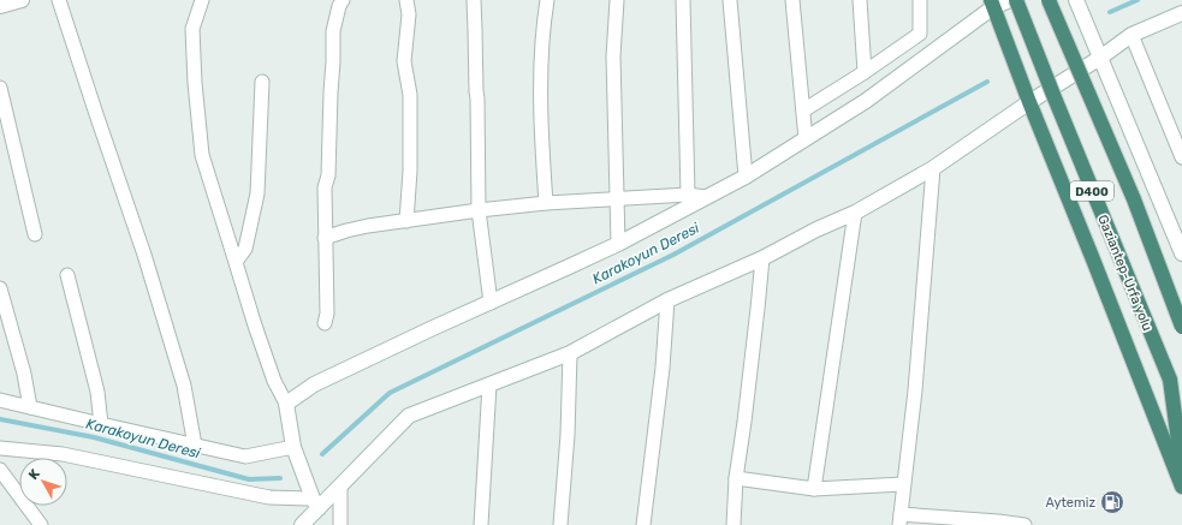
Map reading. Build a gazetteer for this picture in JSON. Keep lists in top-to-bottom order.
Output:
{
  "streets": {
    "highway": ["D400", "Gaziantep-Urfa yolu"]
  },
  "water": ["Karakoyun Deresi"],
  "places": {
    "fuel station": ["Aytemiz"]
  },
  "north": "top left"
}
